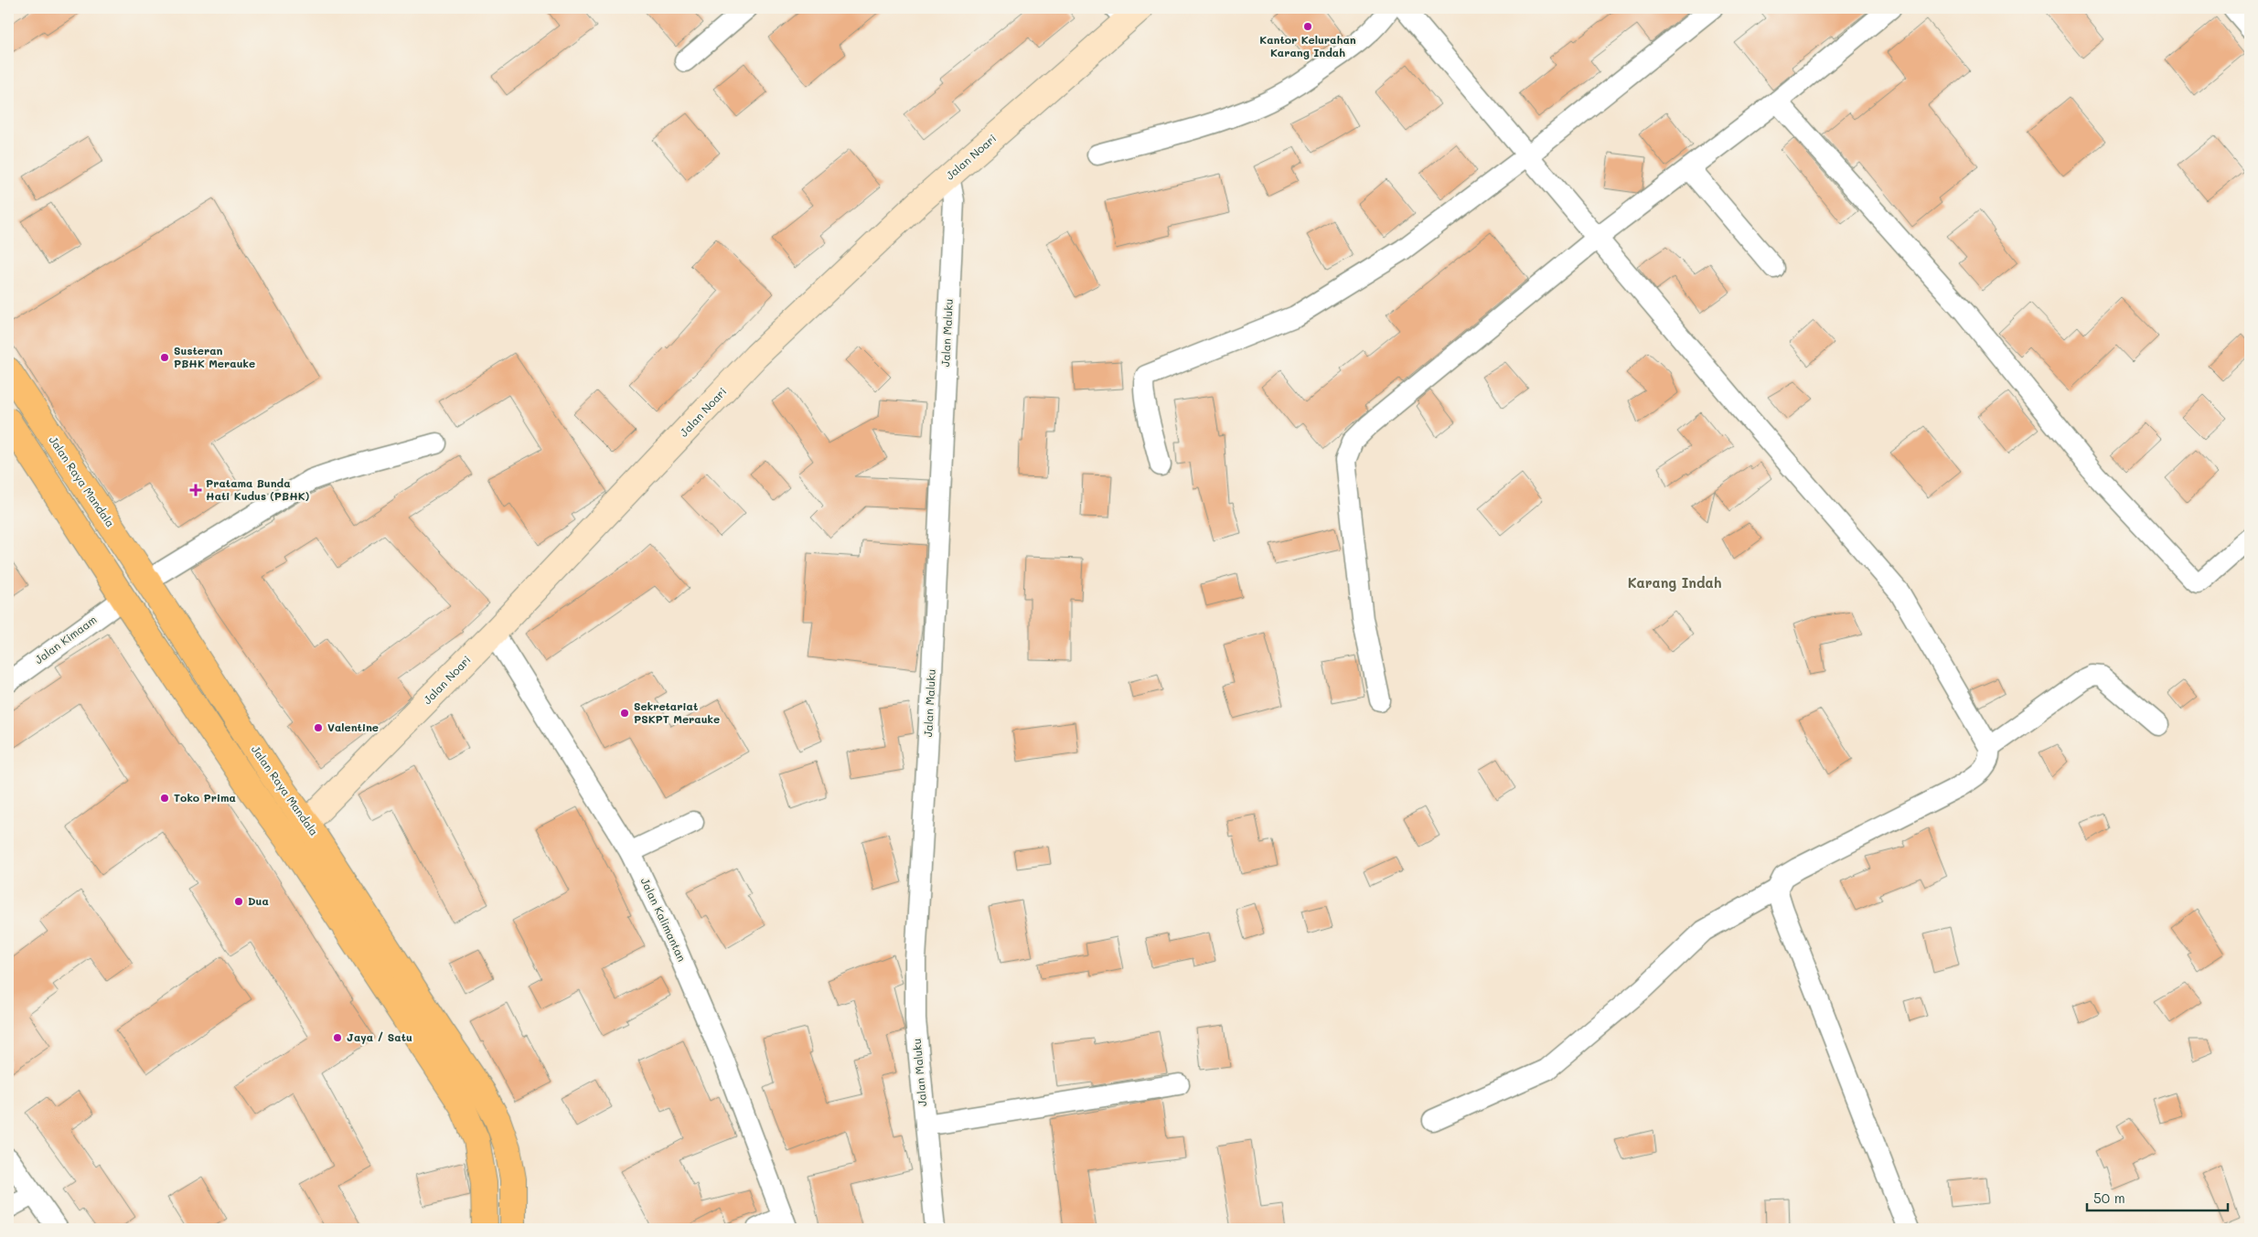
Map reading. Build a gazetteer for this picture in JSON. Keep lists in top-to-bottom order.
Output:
{
  "streets": {
    "highway": ["Jalan Raya Mandala"],
    "street": [
      "Jalan Noari",
      "Jalan Maluku",
      "Jalan Kimaam",
      "Jalan Kalimantan"
    ]
  },
  "crossings": [
    ["Jalan Noari", "Jalan Maluku"],
    ["Jalan Noari", "Jalan Raya Mandala"],
    ["Jalan Noari", "Jalan Kalimantan"]
  ],
  "districts": ["Karang Indah"],
  "places": {
    "other": [
      "Kantor Kelurahan Karang Indah",
      "Susteran PBHK Merauke",
      "Sekretariat PSKPT Merauke",
      "Valentine",
      "Toko Prima",
      "Dua",
      "Jaya / Satu"
    ],
    "health": ["Pratama Bunda Hati Kudus (PBHK)"]
  },
  "scale_bar": "50 m"
}
